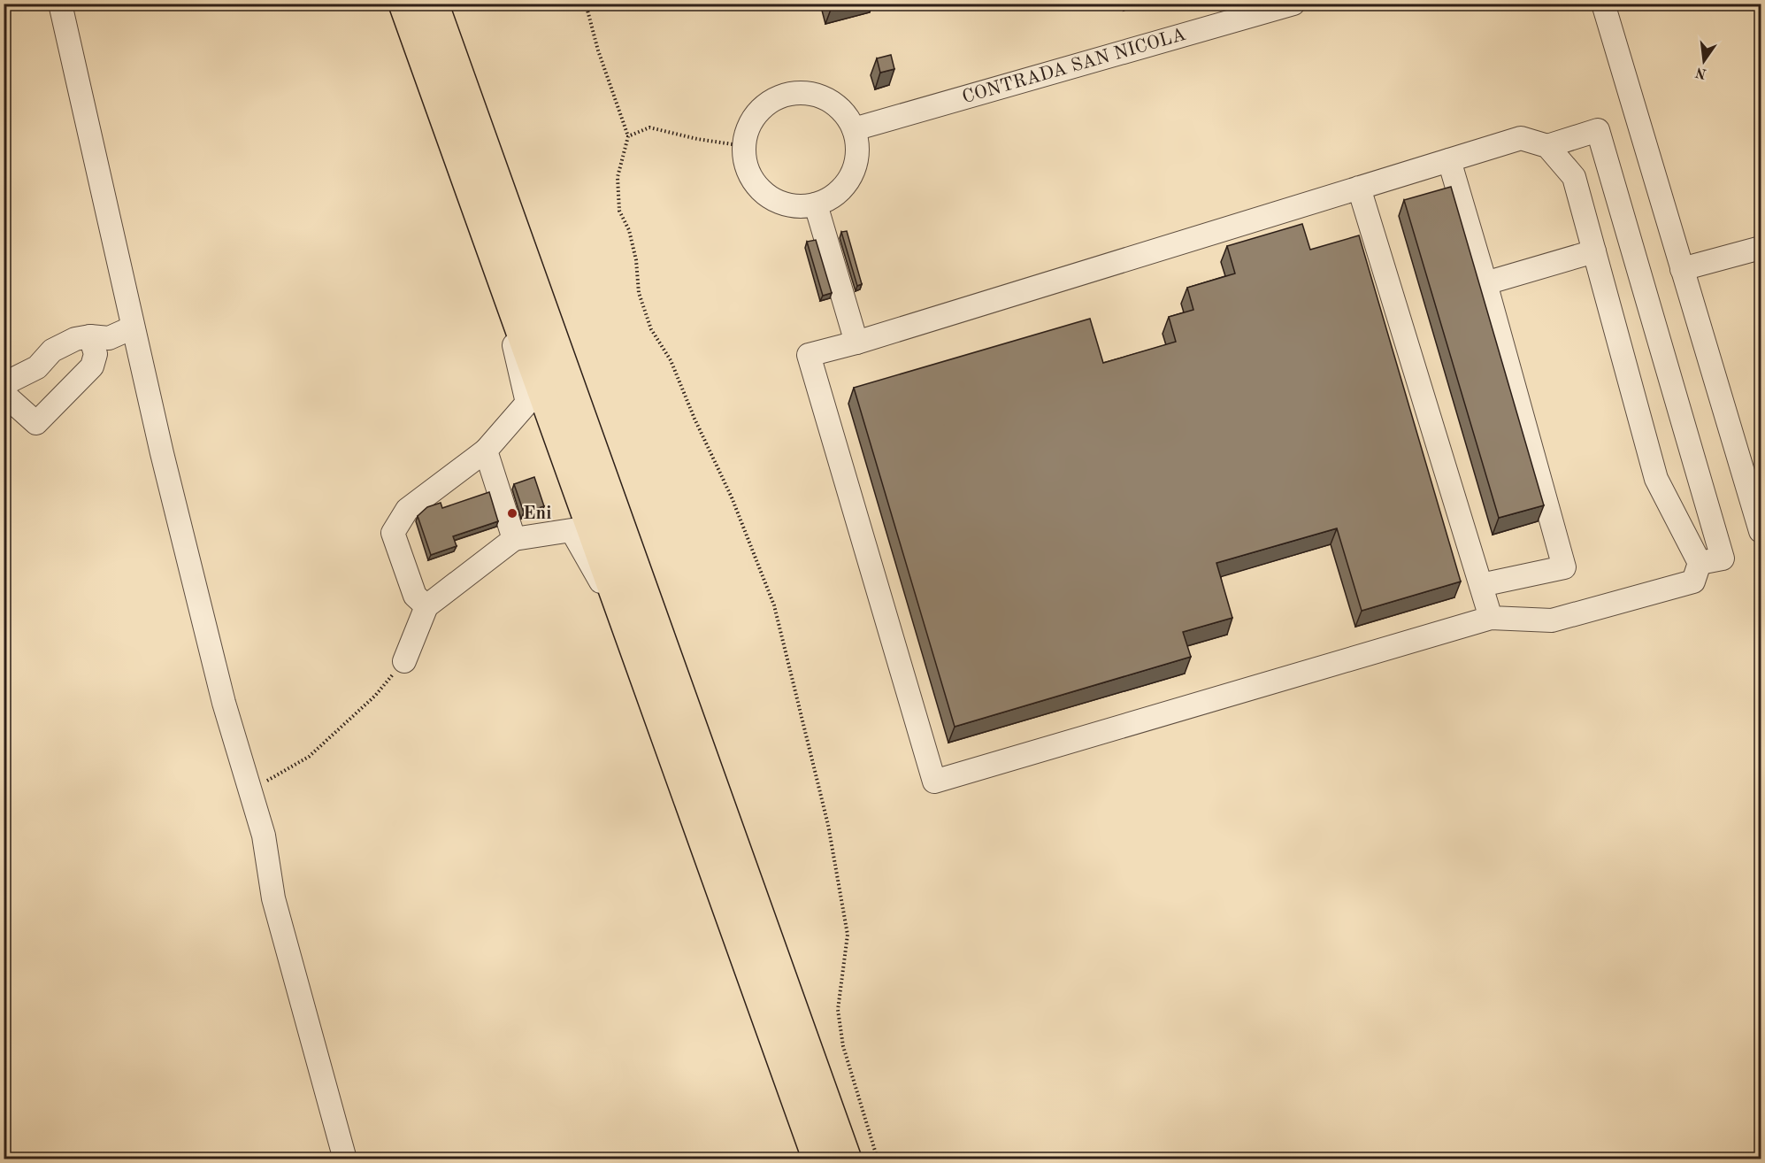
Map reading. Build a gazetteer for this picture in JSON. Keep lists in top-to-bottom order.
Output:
{
  "streets": {
    "street": ["CONTRADA SAN NICOLA"]
  },
  "places": ["Eni"],
  "north": "bottom"
}
